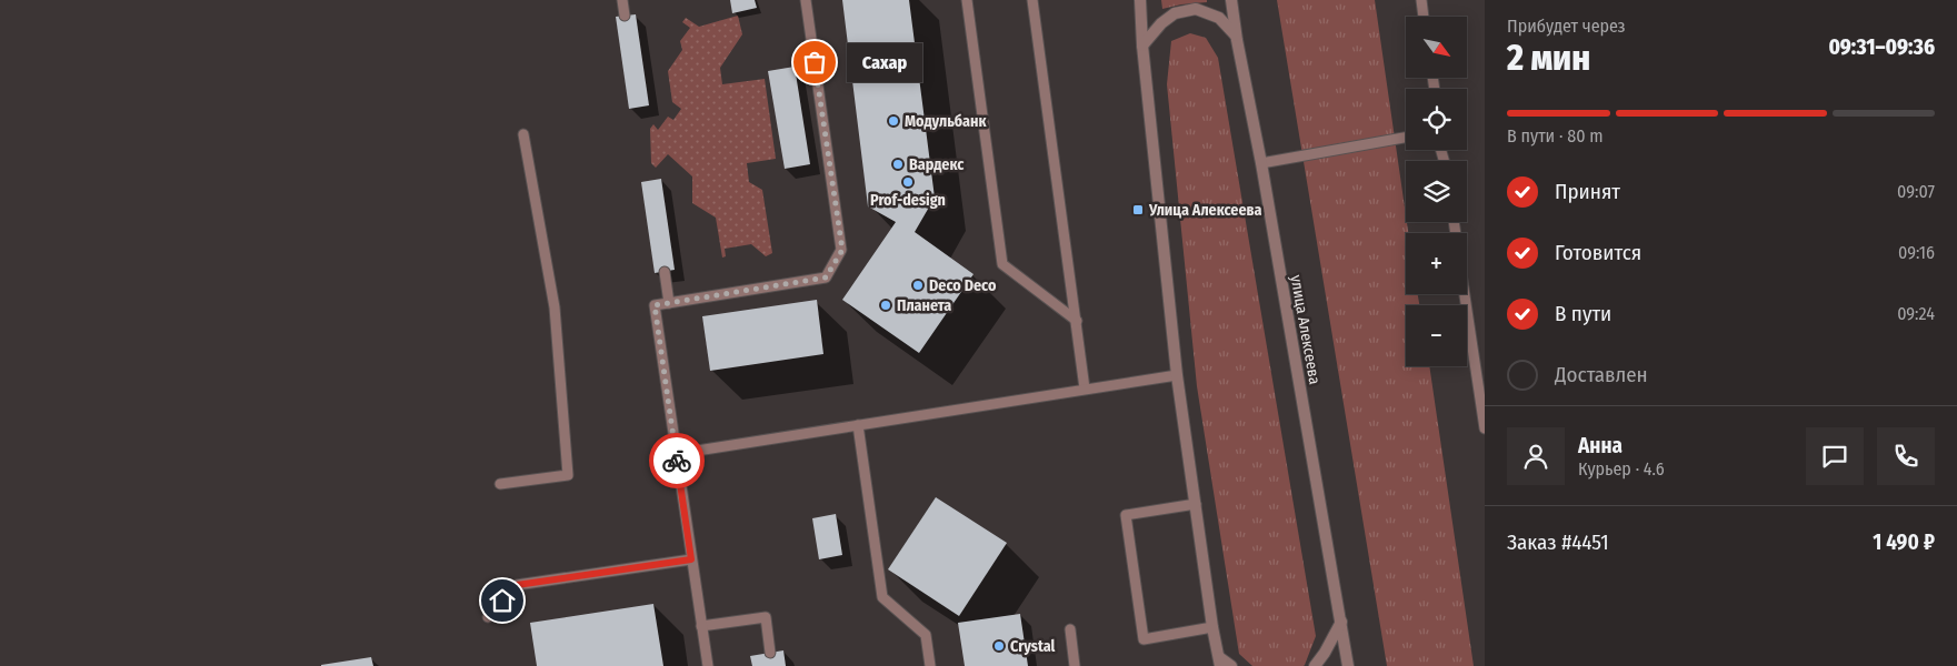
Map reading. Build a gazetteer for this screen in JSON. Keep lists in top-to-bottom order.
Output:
{
  "streets": {
    "street": ["улица Алексеева"]
  },
  "places": {
    "other": [
      "Сахар",
      "Модульбанк",
      "Вардекс",
      "Prof-design",
      "Deco Deco",
      "Планета",
      "Crystal"
    ],
    "transit": ["Улица Алексеева"]
  },
  "north": "bottom right",
  "page": {
    "heading": ["2 мин", "Прибудет через", "09:31–09:36"],
    "panel": [
      "Анна",
      "Курьер · 4.6",
      "Заказ #4451",
      "1 490 ₽"
    ],
    "map_buttons": ["+", "−"],
    "bubble": "Сахар",
    "bar": "В пути · 80 m",
    "list": [
      ["Принят", "09:07"],
      ["Готовится", "09:16"],
      ["В пути", "09:24"],
      "Доставлен"
    ]
  }
}
